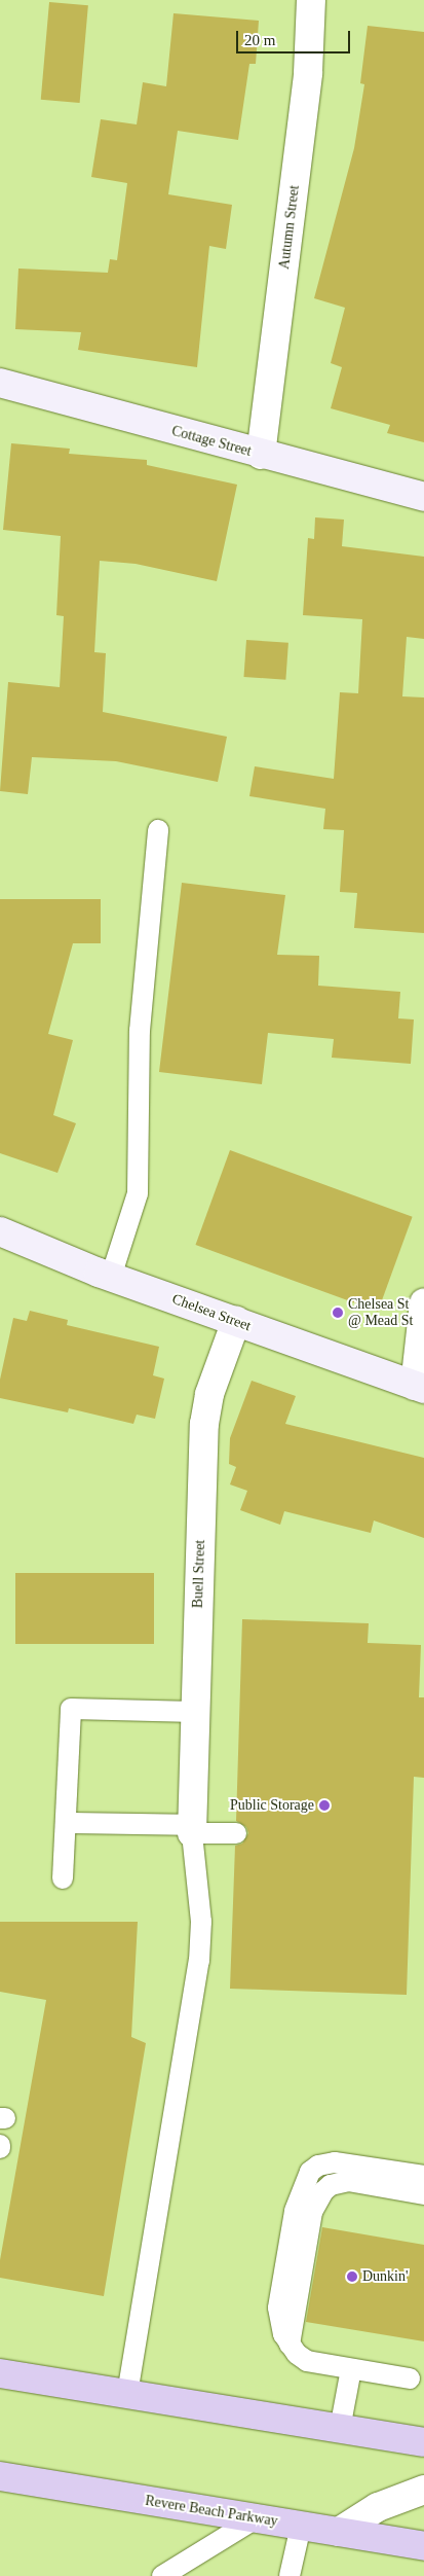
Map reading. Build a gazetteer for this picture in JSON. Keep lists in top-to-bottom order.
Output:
{
  "streets": {
    "highway": ["Revere Beach Parkway"],
    "main road": ["Cottage Street", "Chelsea Street"],
    "street": ["Autumn Street", "Buell Street"]
  },
  "crossings": [
    ["Autumn Street", "Cottage Street"],
    ["Chelsea Street", "Buell Street"]
  ],
  "places": ["Chelsea St @ Mead St", "Public Storage", "Dunkin'"],
  "scale_bar": "20 m"
}
